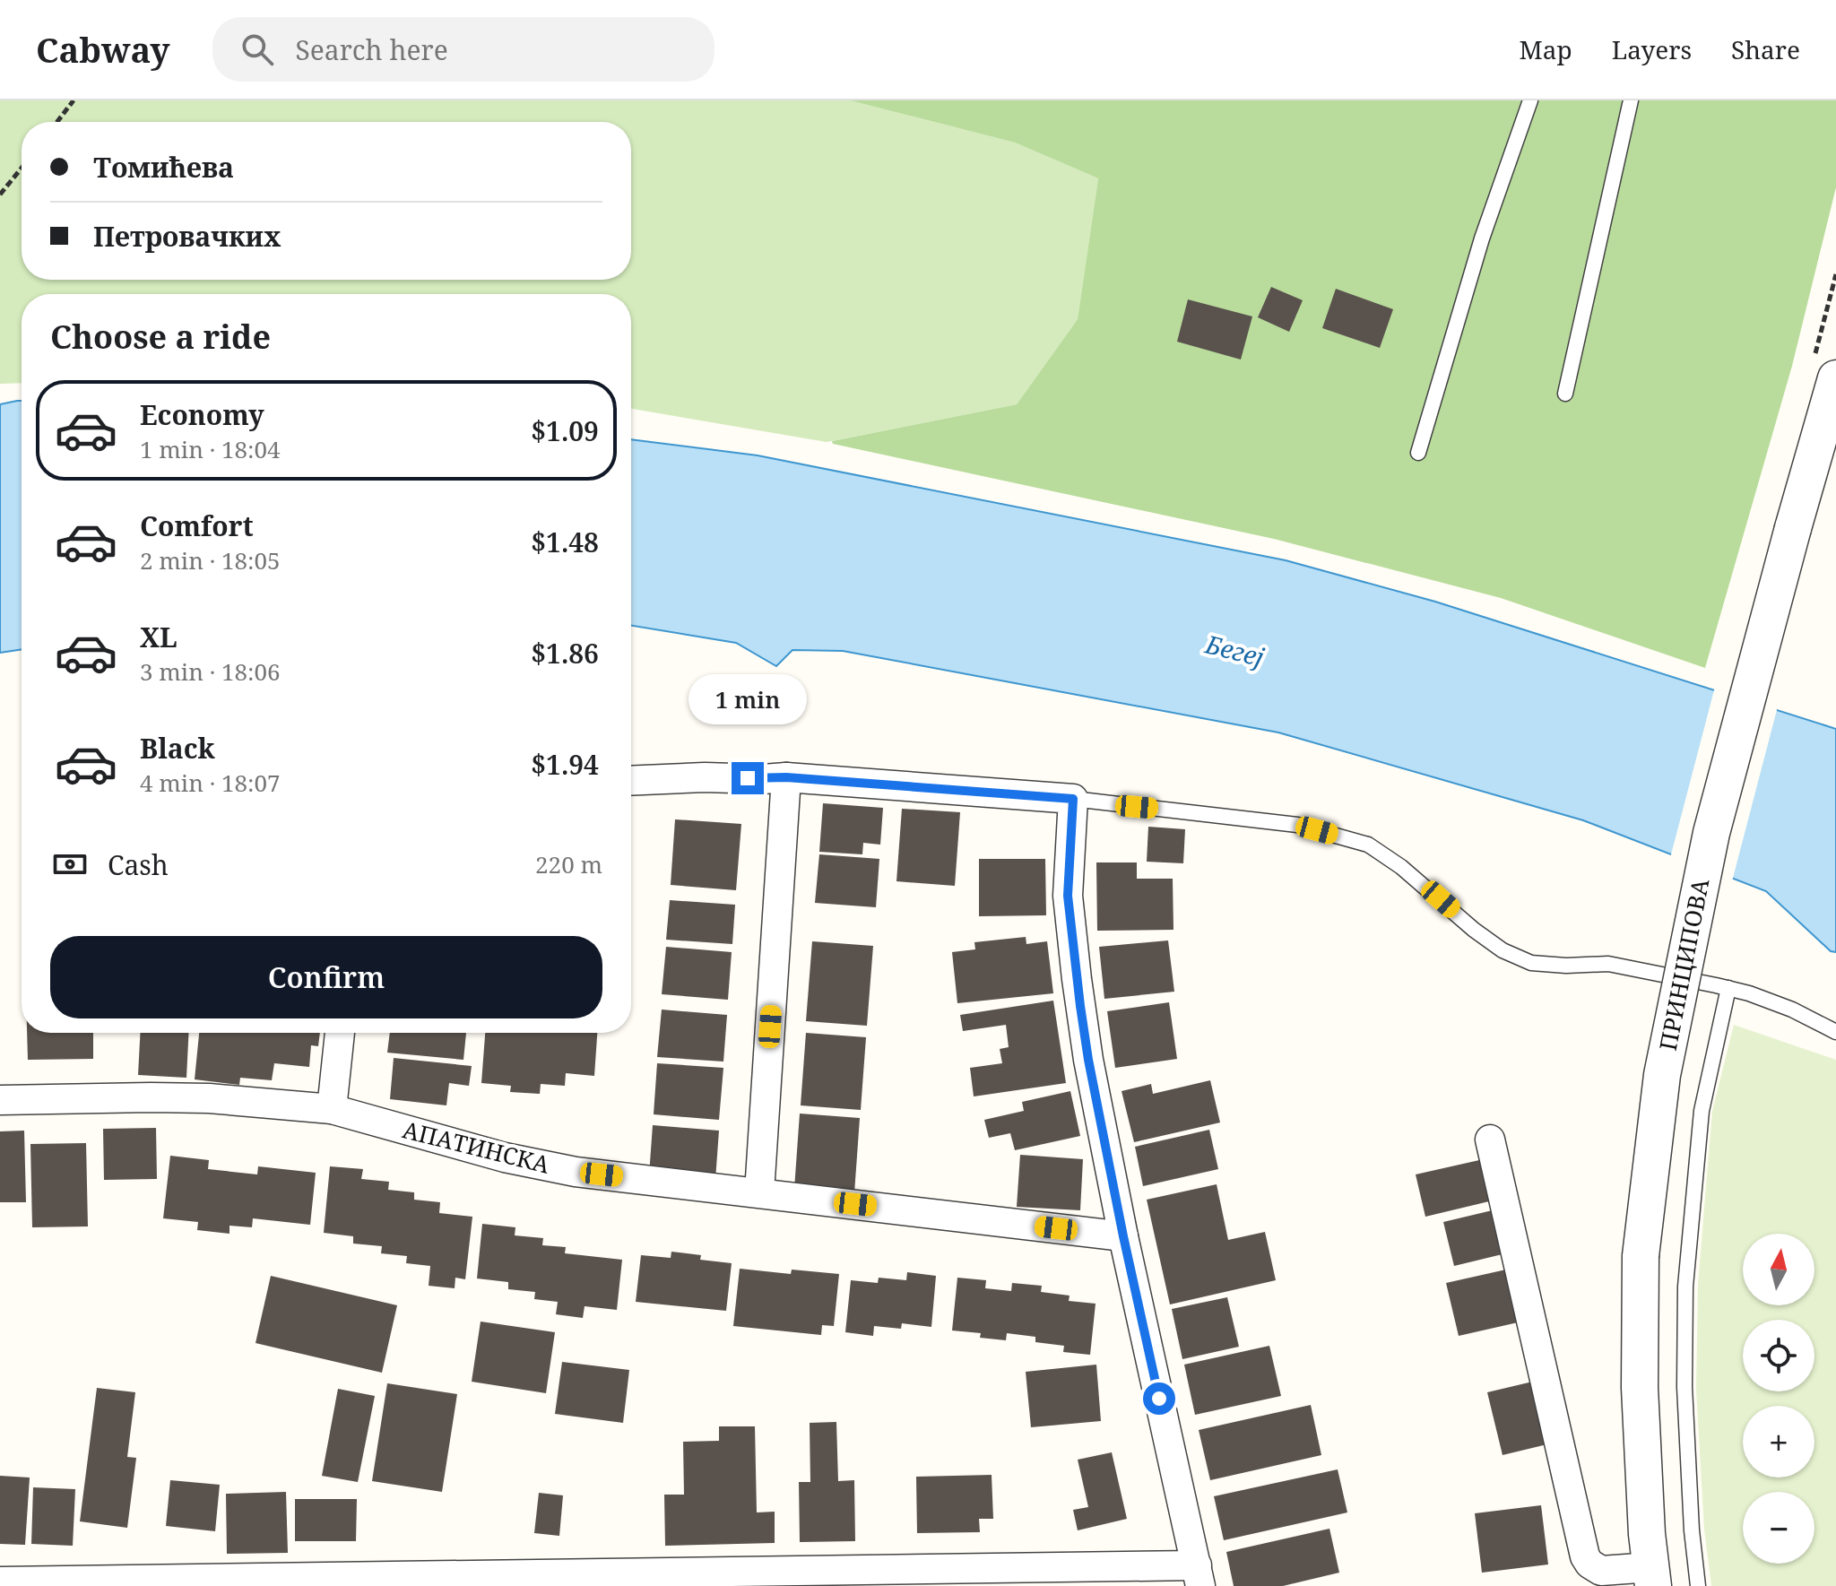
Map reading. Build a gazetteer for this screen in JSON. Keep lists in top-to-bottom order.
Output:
{
  "streets": {
    "street": ["ПРИНЦИПОВА", "АПАТИНСКА"]
  },
  "water": ["Бегеј"],
  "north": "top",
  "page": {
    "header": "Cabway",
    "search": "Search here",
    "nav": ["Map", "Layers", "Share"],
    "banner": ["Томићева", "Петровачких"],
    "heading": "Choose a ride",
    "list": [
      {
        "name": "Economy",
        "note": "1 min · 18:04",
        "value": "$1.09"
      },
      {
        "name": "Comfort",
        "note": "2 min · 18:05",
        "value": "$1.48"
      },
      {
        "name": "XL",
        "note": "3 min · 18:06",
        "value": "$1.86"
      },
      {
        "name": "Black",
        "note": "4 min · 18:07",
        "value": "$1.94"
      }
    ],
    "bubble": "1 min",
    "pay": ["Cash", "220 m"],
    "buttons": "Confirm",
    "map_buttons": ["+", "−"]
  }
}
